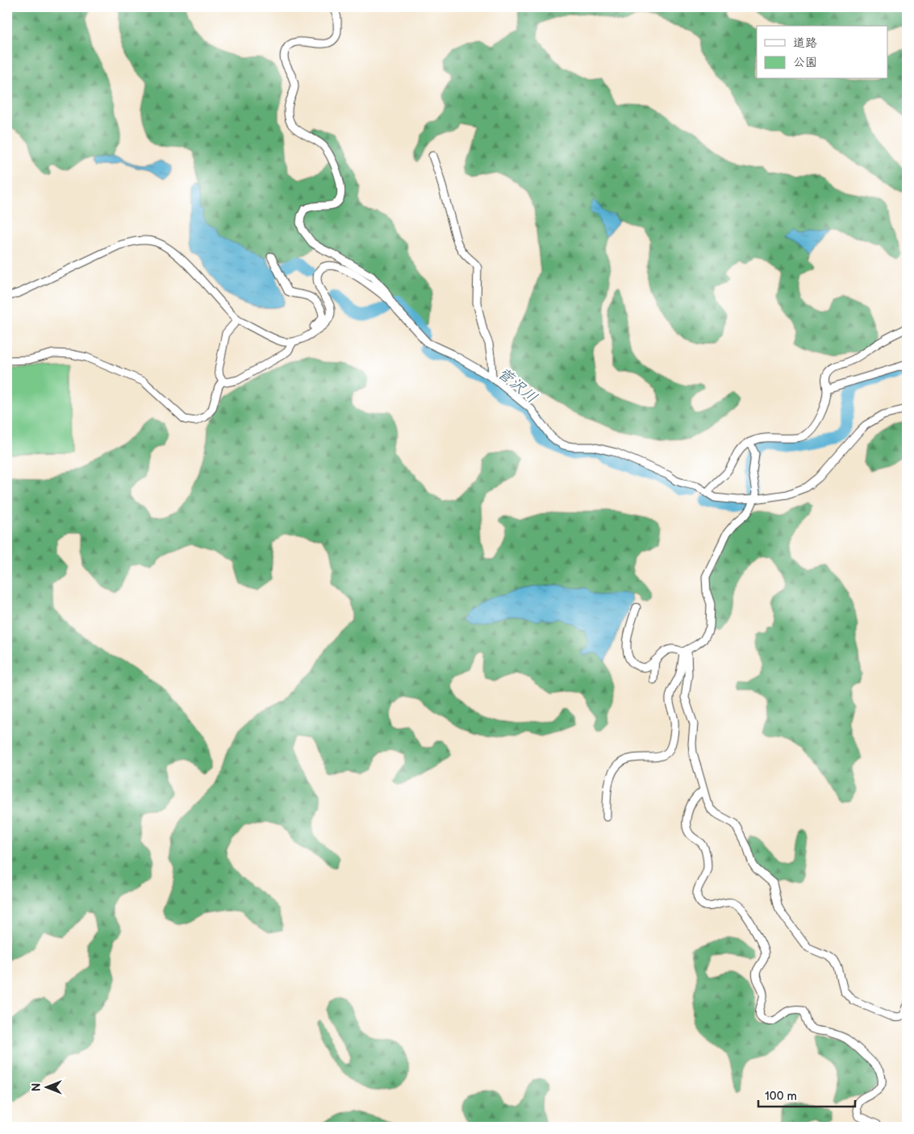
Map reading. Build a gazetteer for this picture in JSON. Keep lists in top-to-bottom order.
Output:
{
  "water": ["菅沢川"],
  "legend": ["道路", "公園"],
  "scale_bar": "100 m",
  "north": "left"
}
